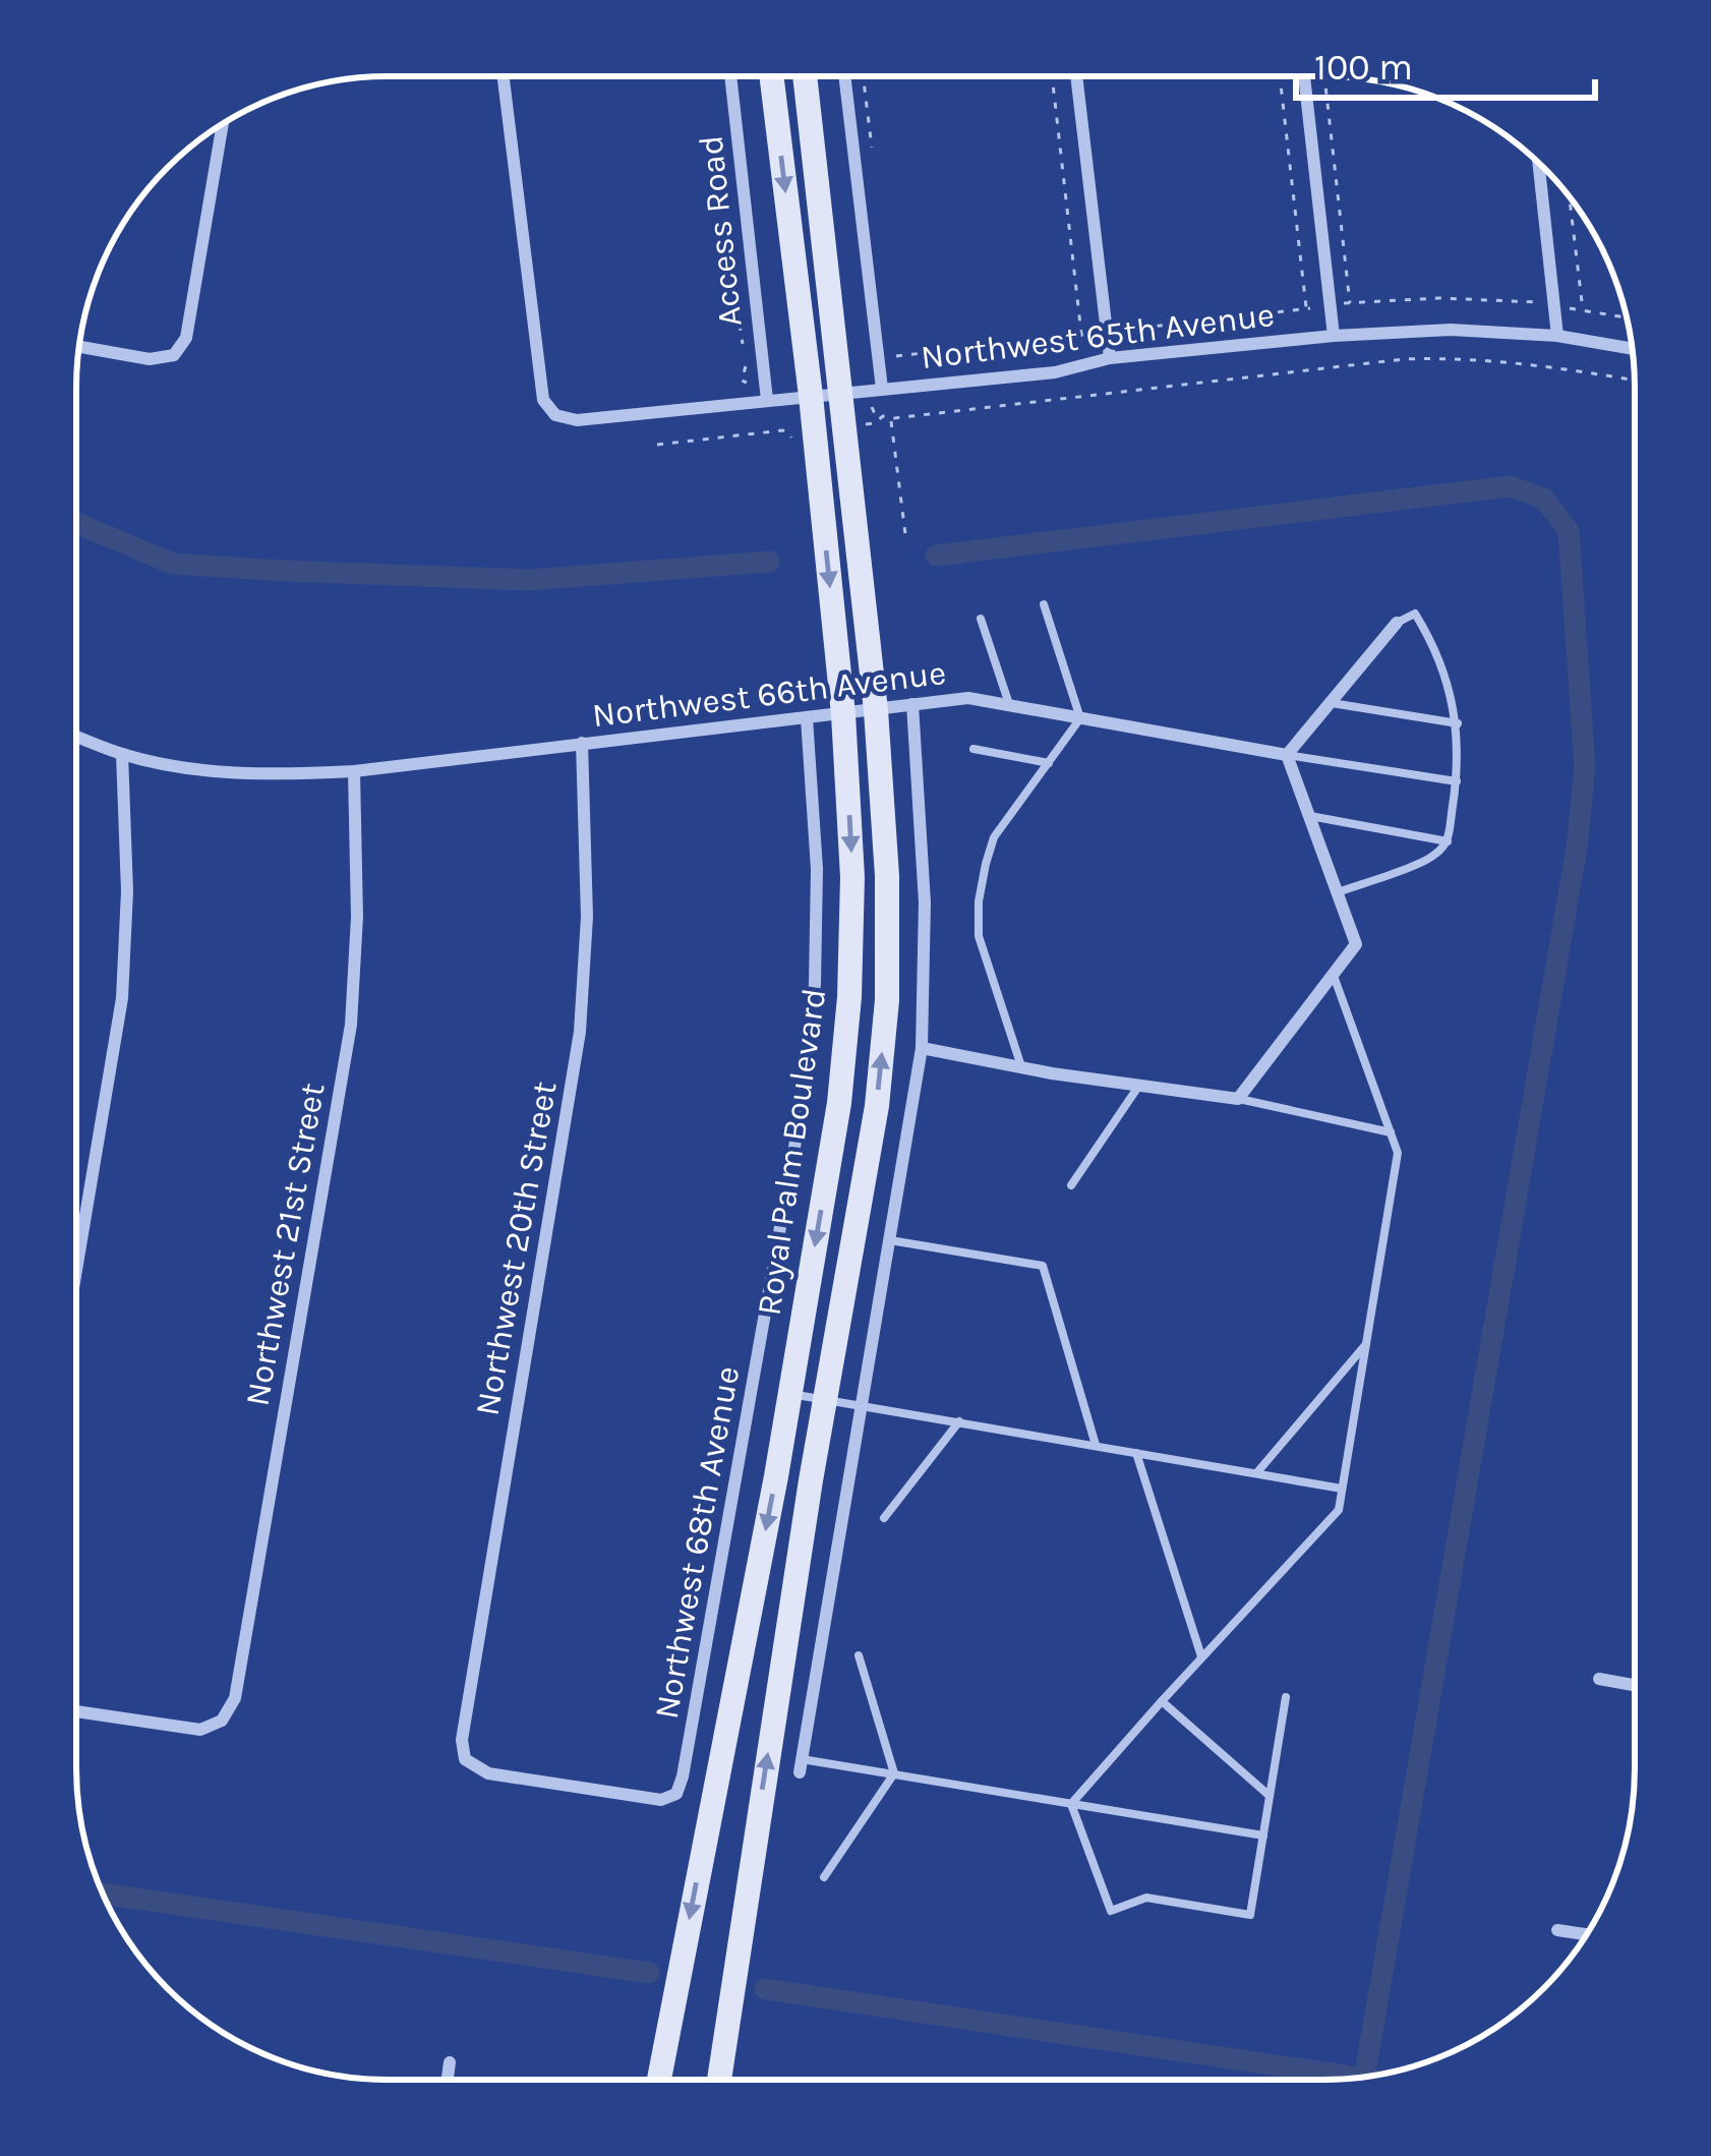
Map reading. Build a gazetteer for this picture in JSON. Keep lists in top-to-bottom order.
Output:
{
  "streets": {
    "main road": ["Royal Palm Boulevard"],
    "street": [
      "Access Road",
      "Northwest 65th Avenue",
      "Northwest 66th Avenue",
      "Northwest 21st Street",
      "Northwest 20th Street",
      "Northwest 68th Avenue"
    ]
  },
  "crossings": [
    ["Access Road", "Northwest 65th Avenue"],
    ["Northwest 65th Avenue", "Royal Palm Boulevard"],
    ["Northwest 66th Avenue", "Royal Palm Boulevard"],
    ["Northwest 66th Avenue", "Northwest 21st Street"],
    ["Northwest 66th Avenue", "Northwest 20th Street"],
    ["Northwest 66th Avenue", "Northwest 68th Avenue"],
    ["Northwest 20th Street", "Northwest 68th Avenue"]
  ],
  "scale_bar": "100 m"
}
